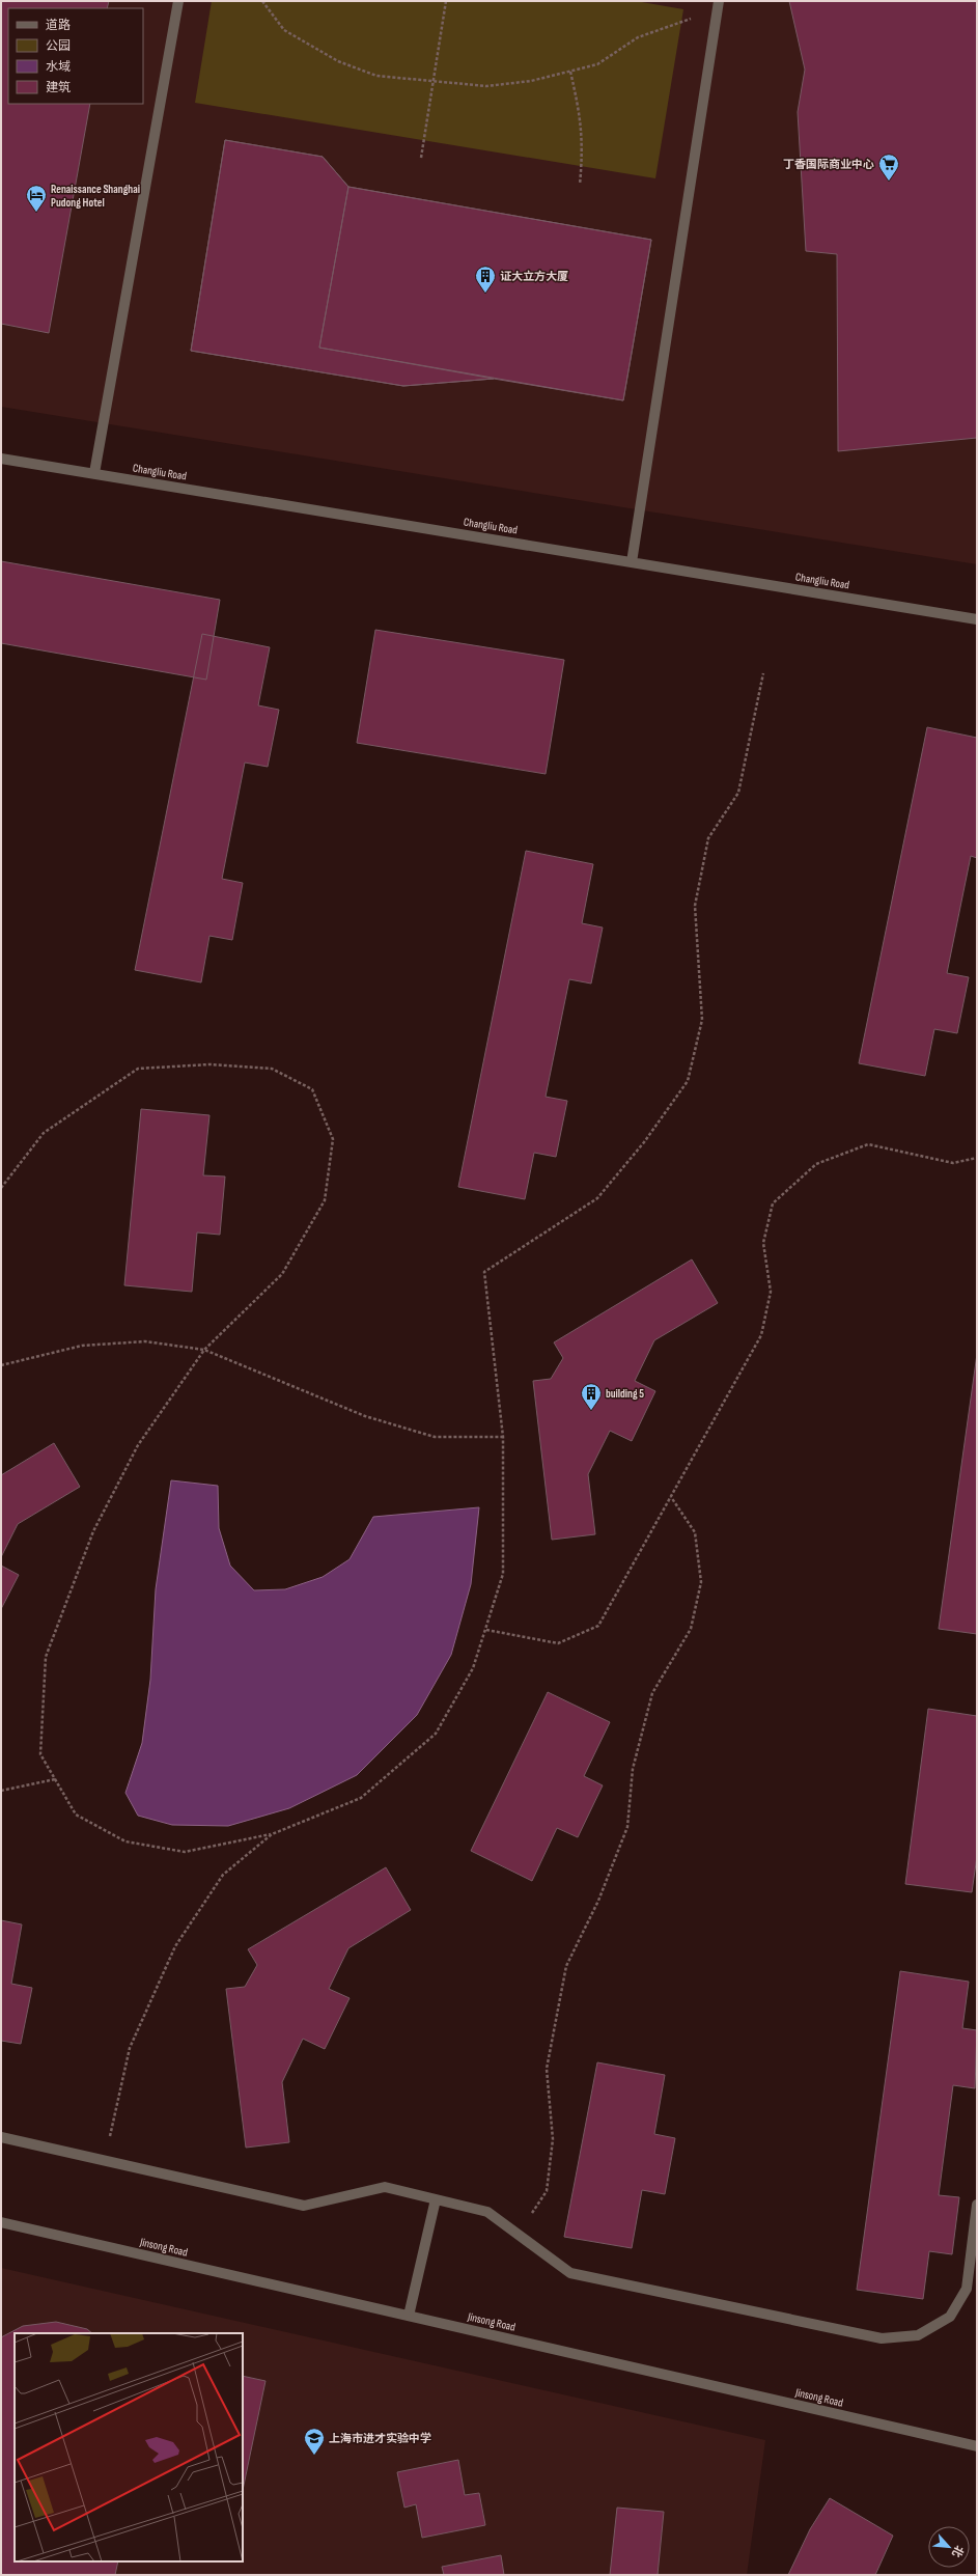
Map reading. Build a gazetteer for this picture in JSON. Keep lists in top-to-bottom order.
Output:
{
  "streets": {
    "street": ["Changliu Road", "Jinsong Road"]
  },
  "places": {
    "supermarket": ["丁香国际商业中心"],
    "hotel": ["Renaissance Shanghai Pudong Hotel"],
    "building": ["证大立方大厦", "building 5"],
    "school or university": ["上海市进才实验中学"]
  },
  "legend": [
    "道路",
    "公园",
    "水域",
    "建筑"
  ],
  "north": "bottom right"
}
